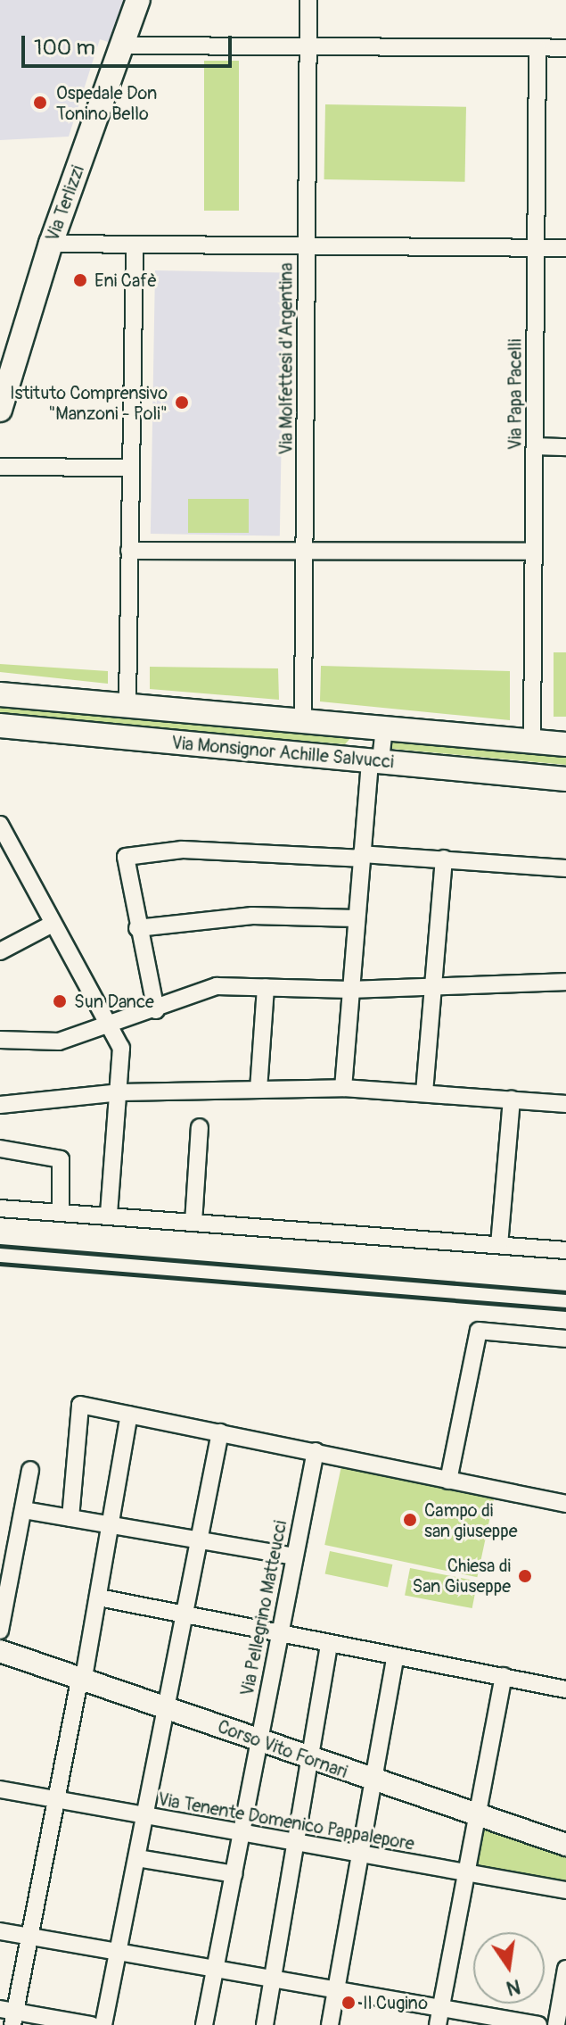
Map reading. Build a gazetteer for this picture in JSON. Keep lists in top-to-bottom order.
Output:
{
  "streets": {
    "main road": ["Via Terlizzi", "Via Monsignor Achille Salvucci"],
    "street": [
      "Via Molfettesi d'Argentina",
      "Via Papa Pacelli",
      "Via Pellegrino Matteucci",
      "Corso Vito Fornari",
      "Via Tenente Domenico Pappalepore"
    ]
  },
  "crossings": [
    ["Via Molfettesi d'Argentina", "Via Monsignor Achille Salvucci"],
    ["Via Papa Pacelli", "Via Monsignor Achille Salvucci"],
    ["Via Pellegrino Matteucci", "Corso Vito Fornari"],
    ["Via Pellegrino Matteucci", "Via Tenente Domenico Pappalepore"]
  ],
  "places": [
    "Ospedale Don Tonino Bello",
    "Eni Cafè",
    "Istituto Comprensivo \"Manzoni - Poli\"",
    "Sun Dance",
    "Campo di san giuseppe",
    "Chiesa di San Giuseppe",
    "Il Cugino"
  ],
  "scale_bar": "100 m",
  "north": "bottom"
}
